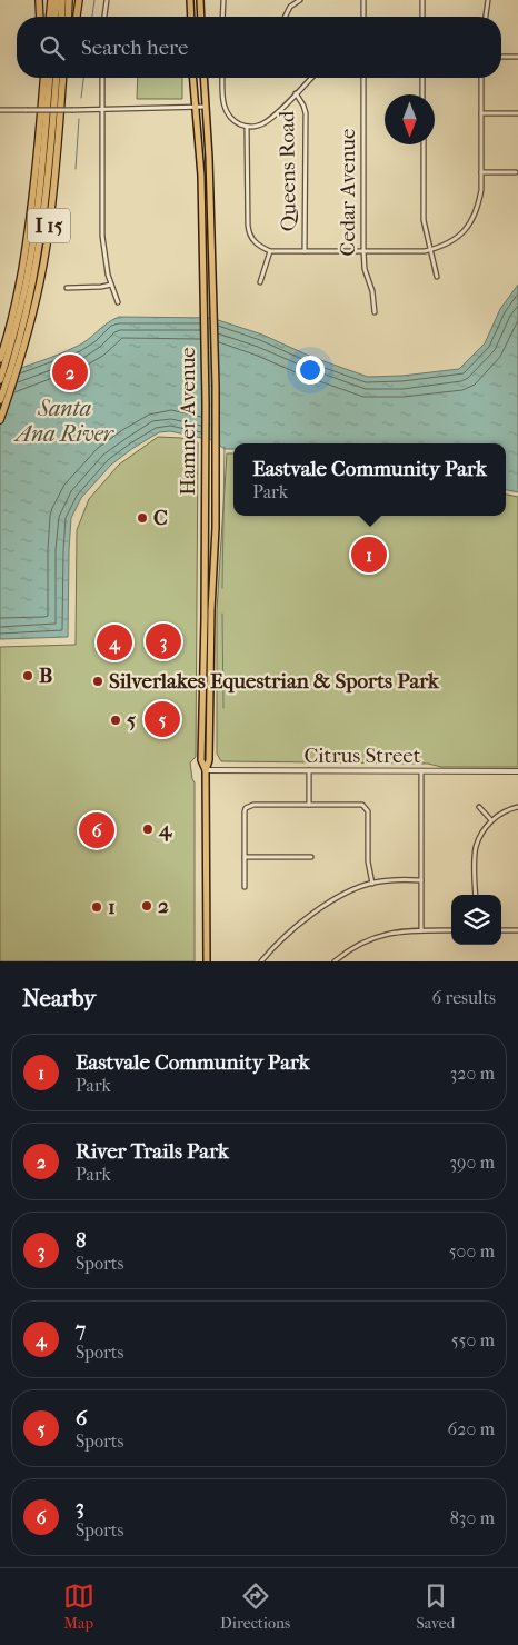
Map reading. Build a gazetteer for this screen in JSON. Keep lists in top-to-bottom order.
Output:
{
  "streets": {
    "highway": ["I 15"],
    "main road": ["Hamner Avenue"],
    "street": ["Queens Road", "Cedar Avenue", "Citrus Street"]
  },
  "crossings": [
    ["Hamner Avenue", "Citrus Street"]
  ],
  "water": ["Santa Ana River"],
  "places": [
    "C",
    "B",
    "Silverlakes Equestrian & Sports Park",
    "5",
    "4",
    "2",
    "1"
  ],
  "north": "bottom",
  "page": {
    "search": "Search here",
    "pins": [
      "2",
      "1",
      "3",
      "4",
      "5",
      "6"
    ],
    "popup": ["Eastvale Community Park", "Park"],
    "heading": ["Nearby", "6 results"],
    "list": [
      {
        "mark": "1",
        "name": "Eastvale Community Park",
        "note": "Park",
        "value": "320 m"
      },
      {
        "mark": "2",
        "name": "River Trails Park",
        "note": "Park",
        "value": "390 m"
      },
      {
        "mark": "3",
        "name": "8",
        "note": "Sports",
        "value": "500 m"
      },
      {
        "mark": "4",
        "name": "7",
        "note": "Sports",
        "value": "550 m"
      },
      {
        "mark": "5",
        "name": "6",
        "note": "Sports",
        "value": "620 m"
      },
      {
        "mark": "6",
        "name": "3",
        "note": "Sports",
        "value": "830 m"
      }
    ],
    "nav": ["Map", "Directions", "Saved"]
  }
}
